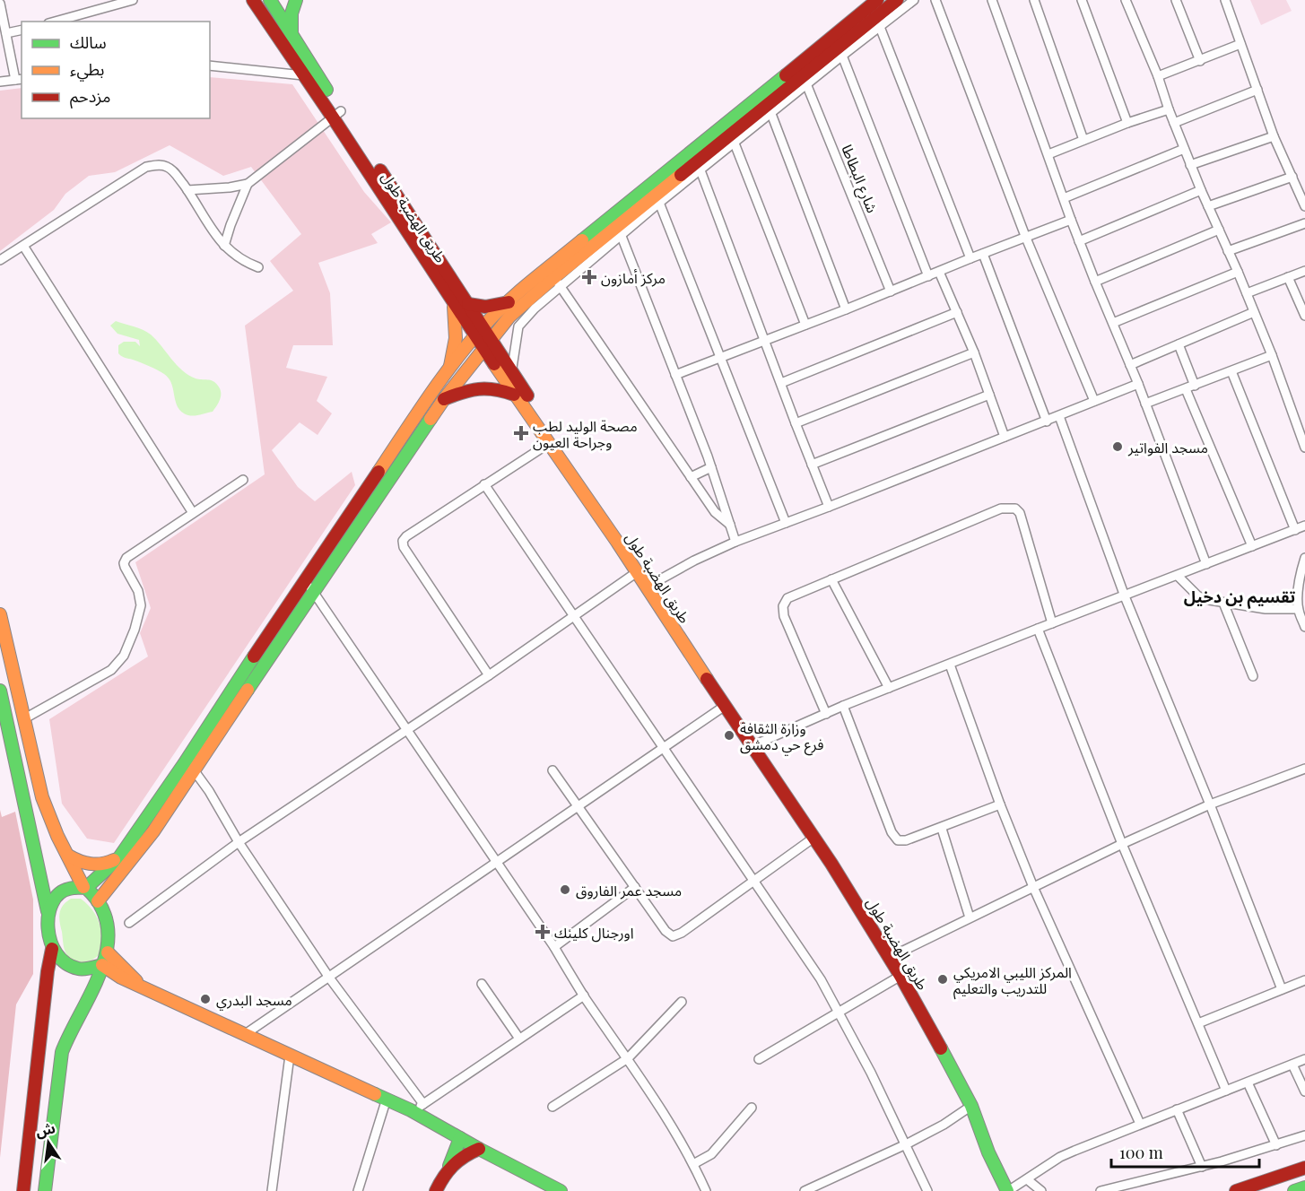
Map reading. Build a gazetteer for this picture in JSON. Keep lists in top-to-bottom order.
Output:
{
  "streets": {
    "main road": ["طريق الهضبة طول"],
    "street": ["شارع البطاطا"]
  },
  "districts": ["تقسيم بن دخيل"],
  "places": {
    "health": ["مركز أمازون", "مصحة الوليد لطب وجراحة العيون", "اورجنال كلينك"],
    "other": [
      "مسجد الفواتير",
      "وزارة الثقافة فرع حي دمشق",
      "مسجد عمر الفاروق",
      "المركز الليبي الامريكي للتدريب والتعليم",
      "مسجد البدري"
    ]
  },
  "legend": ["سالك", "بطيء", "مزدحم"],
  "scale_bar": "100 m",
  "north": "top"
}
